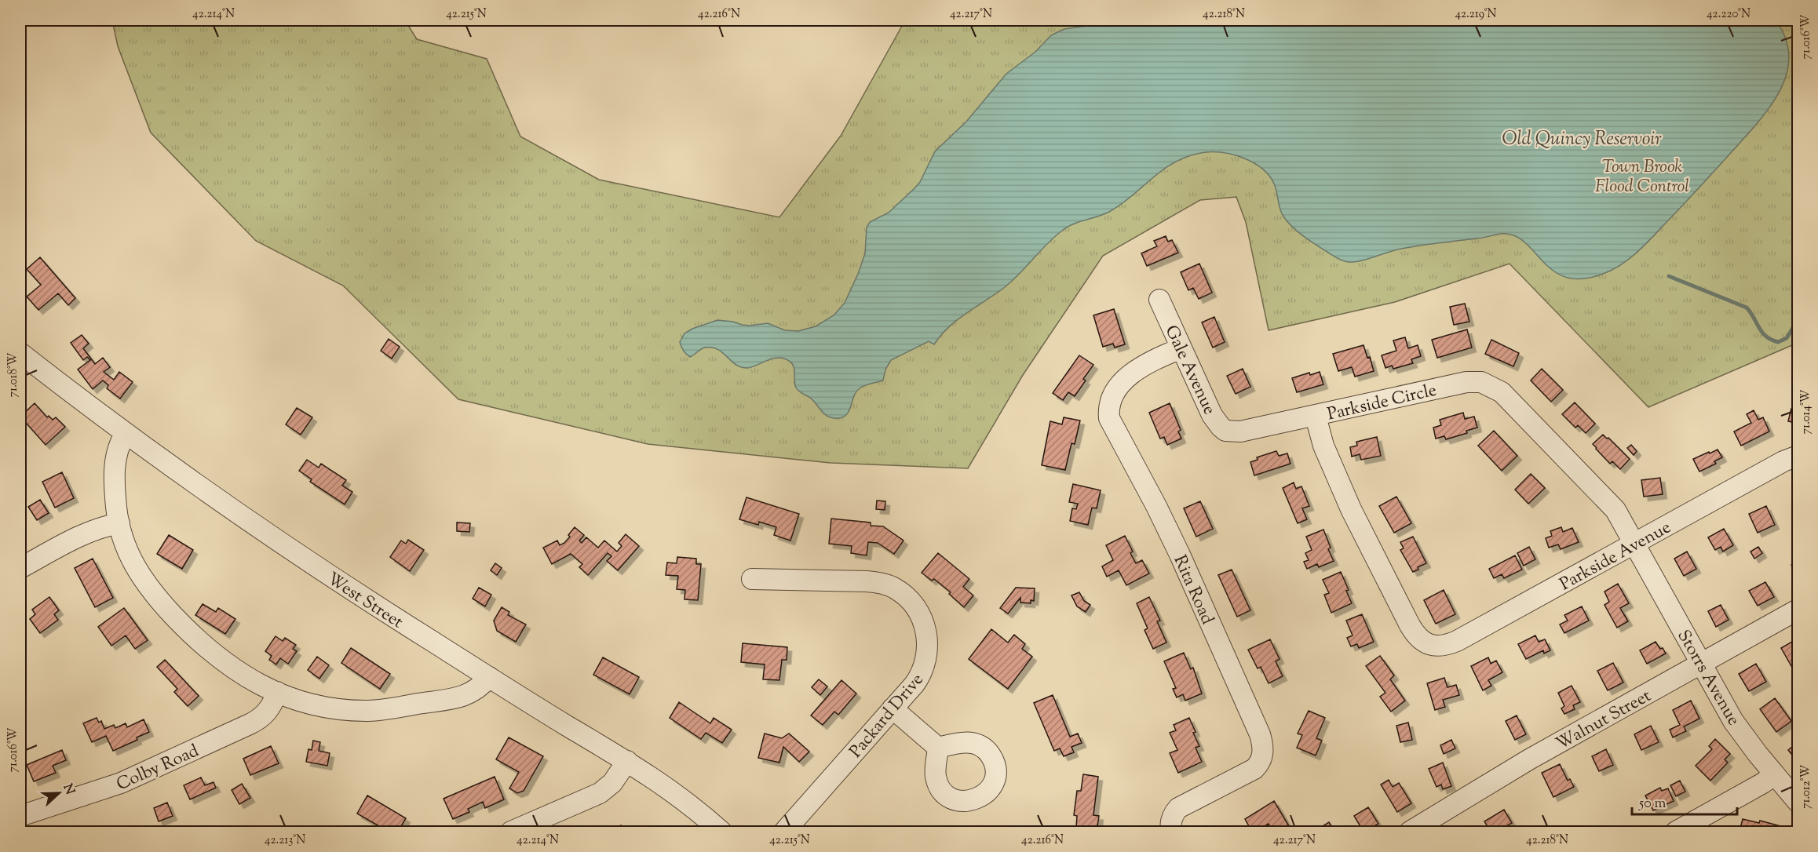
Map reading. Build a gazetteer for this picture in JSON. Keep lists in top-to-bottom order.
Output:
{
  "streets": {
    "street": [
      "Gale Avenue",
      "Parkside Circle",
      "Parkside Avenue",
      "Rita Road",
      "West Street",
      "Storrs Avenue",
      "Packard Drive",
      "Walnut Street",
      "Colby Road"
    ]
  },
  "crossings": [
    ["Gale Avenue", "Parkside Circle"],
    ["Gale Avenue", "Rita Road"],
    ["Parkside Circle", "Parkside Avenue"],
    ["Parkside Circle", "Storrs Avenue"],
    ["Parkside Avenue", "Storrs Avenue"],
    ["Storrs Avenue", "Walnut Street"]
  ],
  "water": ["Old Quincy Reservoir"],
  "parks": ["Town Brook Flood Control"],
  "scale_bar": "50 m",
  "north": "right",
  "coordinates": [
    "42.214°N",
    "42.215°N",
    "42.216°N",
    "42.217°N",
    "42.218°N",
    "42.219°N",
    "42.220°N",
    "71.016°W",
    "71.018°W",
    "71.014°W",
    "71.012°W",
    "42.213°N"
  ]
}
